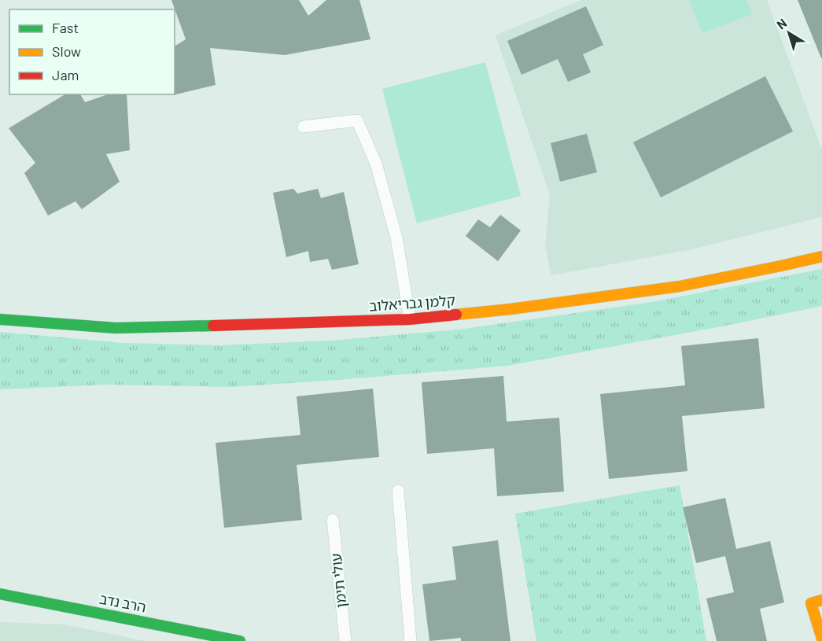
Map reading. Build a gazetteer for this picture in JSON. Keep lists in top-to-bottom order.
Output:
{
  "streets": {
    "street": ["קלמן גבריאלוב", "הרב נדב"],
    "lane": ["עולי תימן"]
  },
  "legend": ["Fast", "Slow", "Jam"],
  "north": "top left"
}
